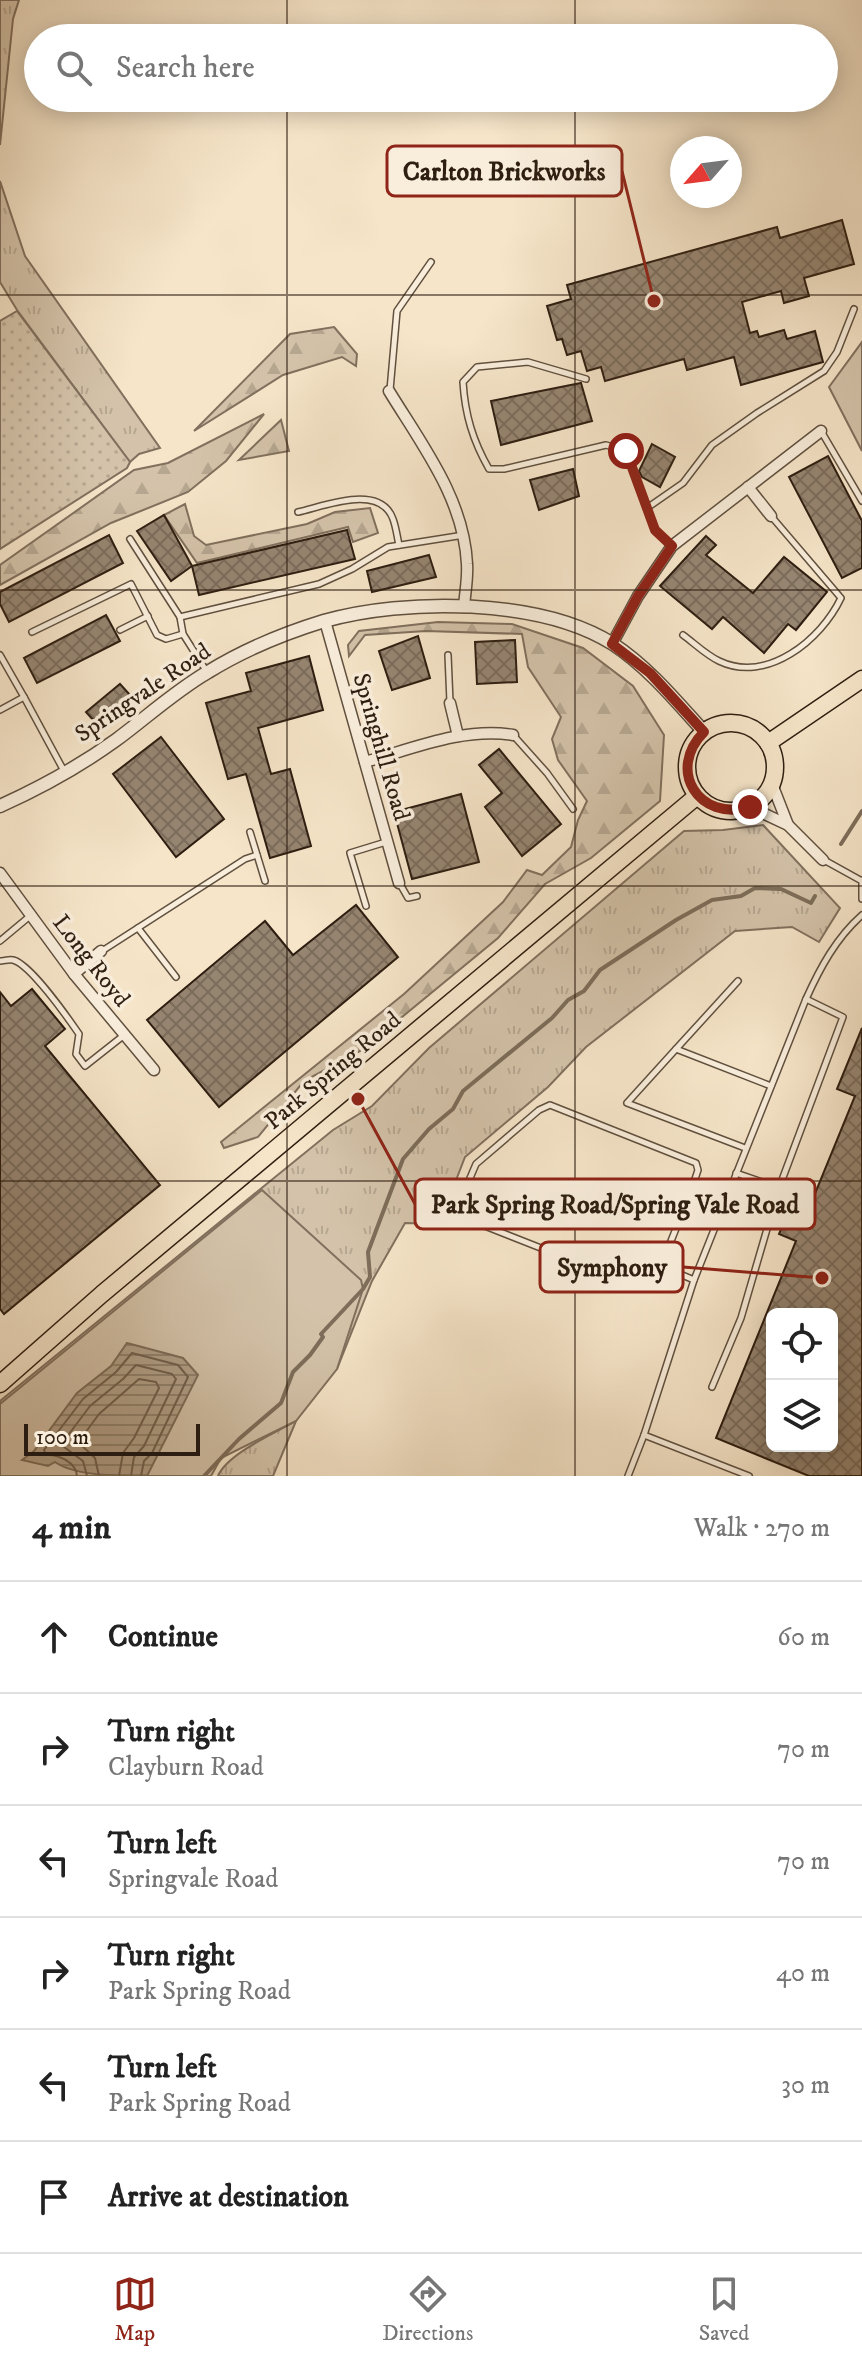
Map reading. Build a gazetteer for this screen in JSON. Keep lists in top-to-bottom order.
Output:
{
  "streets": {
    "main road": ["Park Spring Road"],
    "street": ["Springvale Road", "Springhill Road", "Long Royd"]
  },
  "crossings": [
    ["Springvale Road", "Springhill Road"],
    ["Springvale Road", "Park Spring Road"]
  ],
  "places": ["Carlton Brickworks", "Park Spring Road/Spring Vale Road", "Symphony"],
  "scale_bar": "100 m",
  "north": "bottom left",
  "page": {
    "search": "Search here",
    "scale": "100 m",
    "heading": ["4 min", "Walk · 270 m"],
    "list": [
      ["Continue", "60 m"],
      ["Turn right", "Clayburn Road", "70 m"],
      ["Turn left", "Springvale Road", "70 m"],
      ["Turn right", "Park Spring Road", "40 m"],
      ["Turn left", "Park Spring Road", "30 m"],
      "Arrive at destination"
    ],
    "nav": ["Map", "Directions", "Saved"]
  }
}
